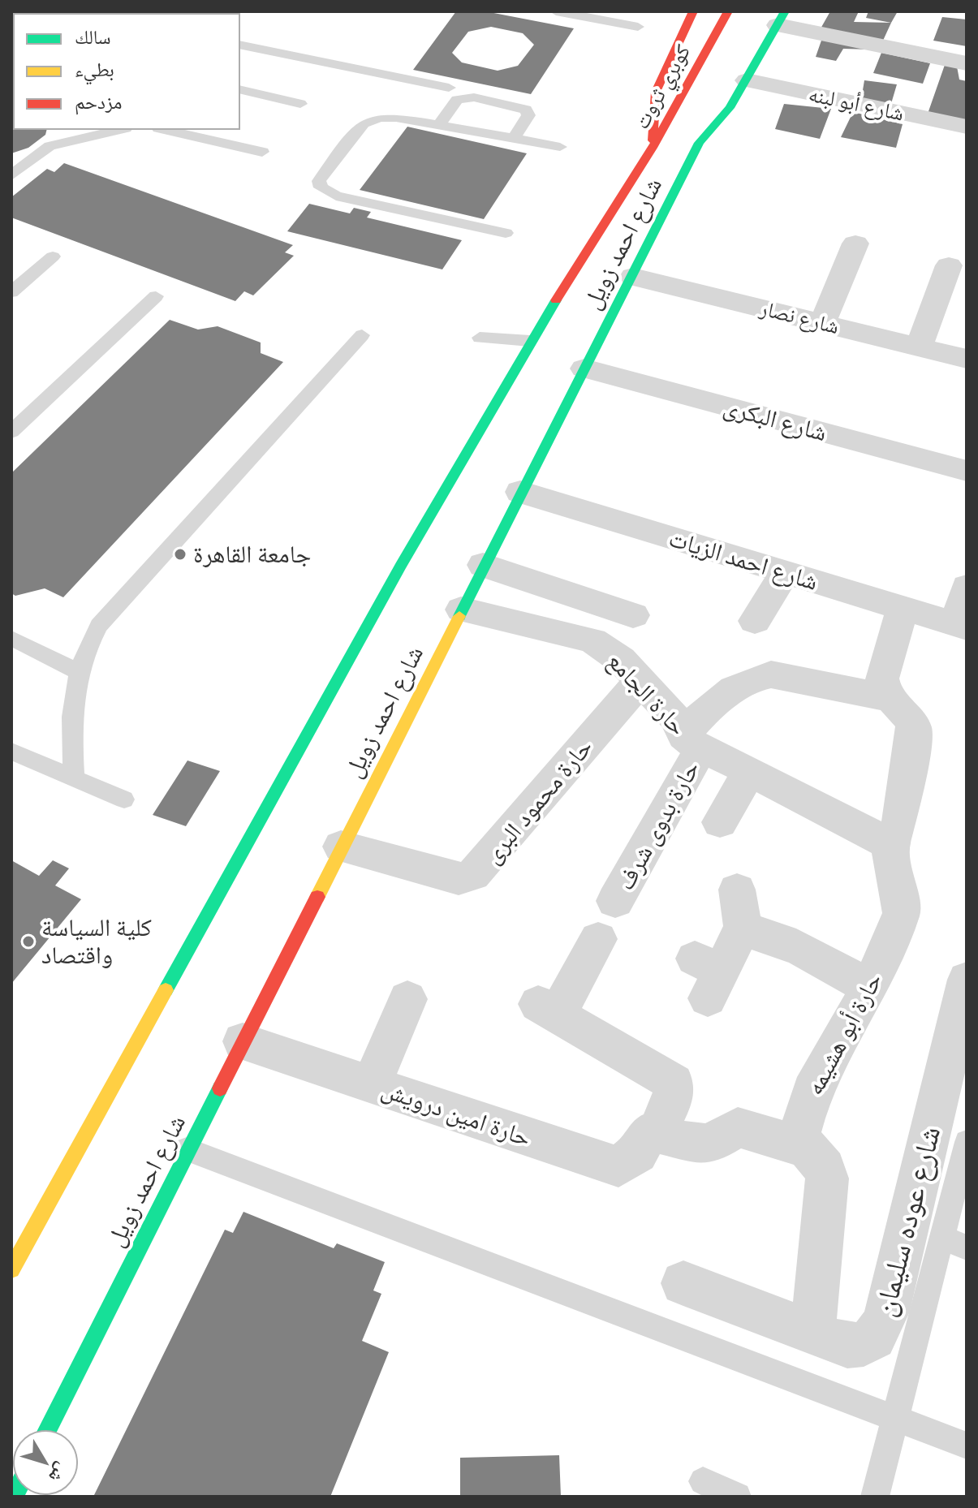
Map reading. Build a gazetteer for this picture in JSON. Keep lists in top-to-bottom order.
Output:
{
  "streets": {
    "main road": ["كوبري ثروت", "شارع احمد زويل"],
    "street": [
      "شارع أبو لبنه",
      "شارع نصار",
      "شارع البكرى",
      "شارع احمد الزيات",
      "حارة الجامع",
      "حارة محمود البرى",
      "حارة بدوى شرف",
      "حارة أبو هشيمه",
      "حارة امين درويش",
      "شارع عوده سليمان"
    ]
  },
  "crossings": [
    ["كوبري ثروت", "شارع احمد زويل"],
    ["شارع أبو لبنه", "شارع احمد زويل"],
    ["شارع احمد زويل", "شارع نصار"],
    ["شارع احمد زويل", "شارع البكرى"],
    ["شارع احمد زويل", "شارع احمد الزيات"],
    ["شارع احمد زويل", "حارة الجامع"],
    ["شارع احمد زويل", "حارة محمود البرى"],
    ["شارع احمد زويل", "حارة امين درويش"],
    ["حارة الجامع", "حارة محمود البرى"],
    ["حارة الجامع", "حارة بدوى شرف"],
    ["حارة الجامع", "حارة أبو هشيمه"]
  ],
  "places": ["جامعة القاهرة", "كلية السياسة واقتصاد"],
  "legend": ["سالك", "بطيء", "مزدحم"],
  "north": "bottom right"
}
